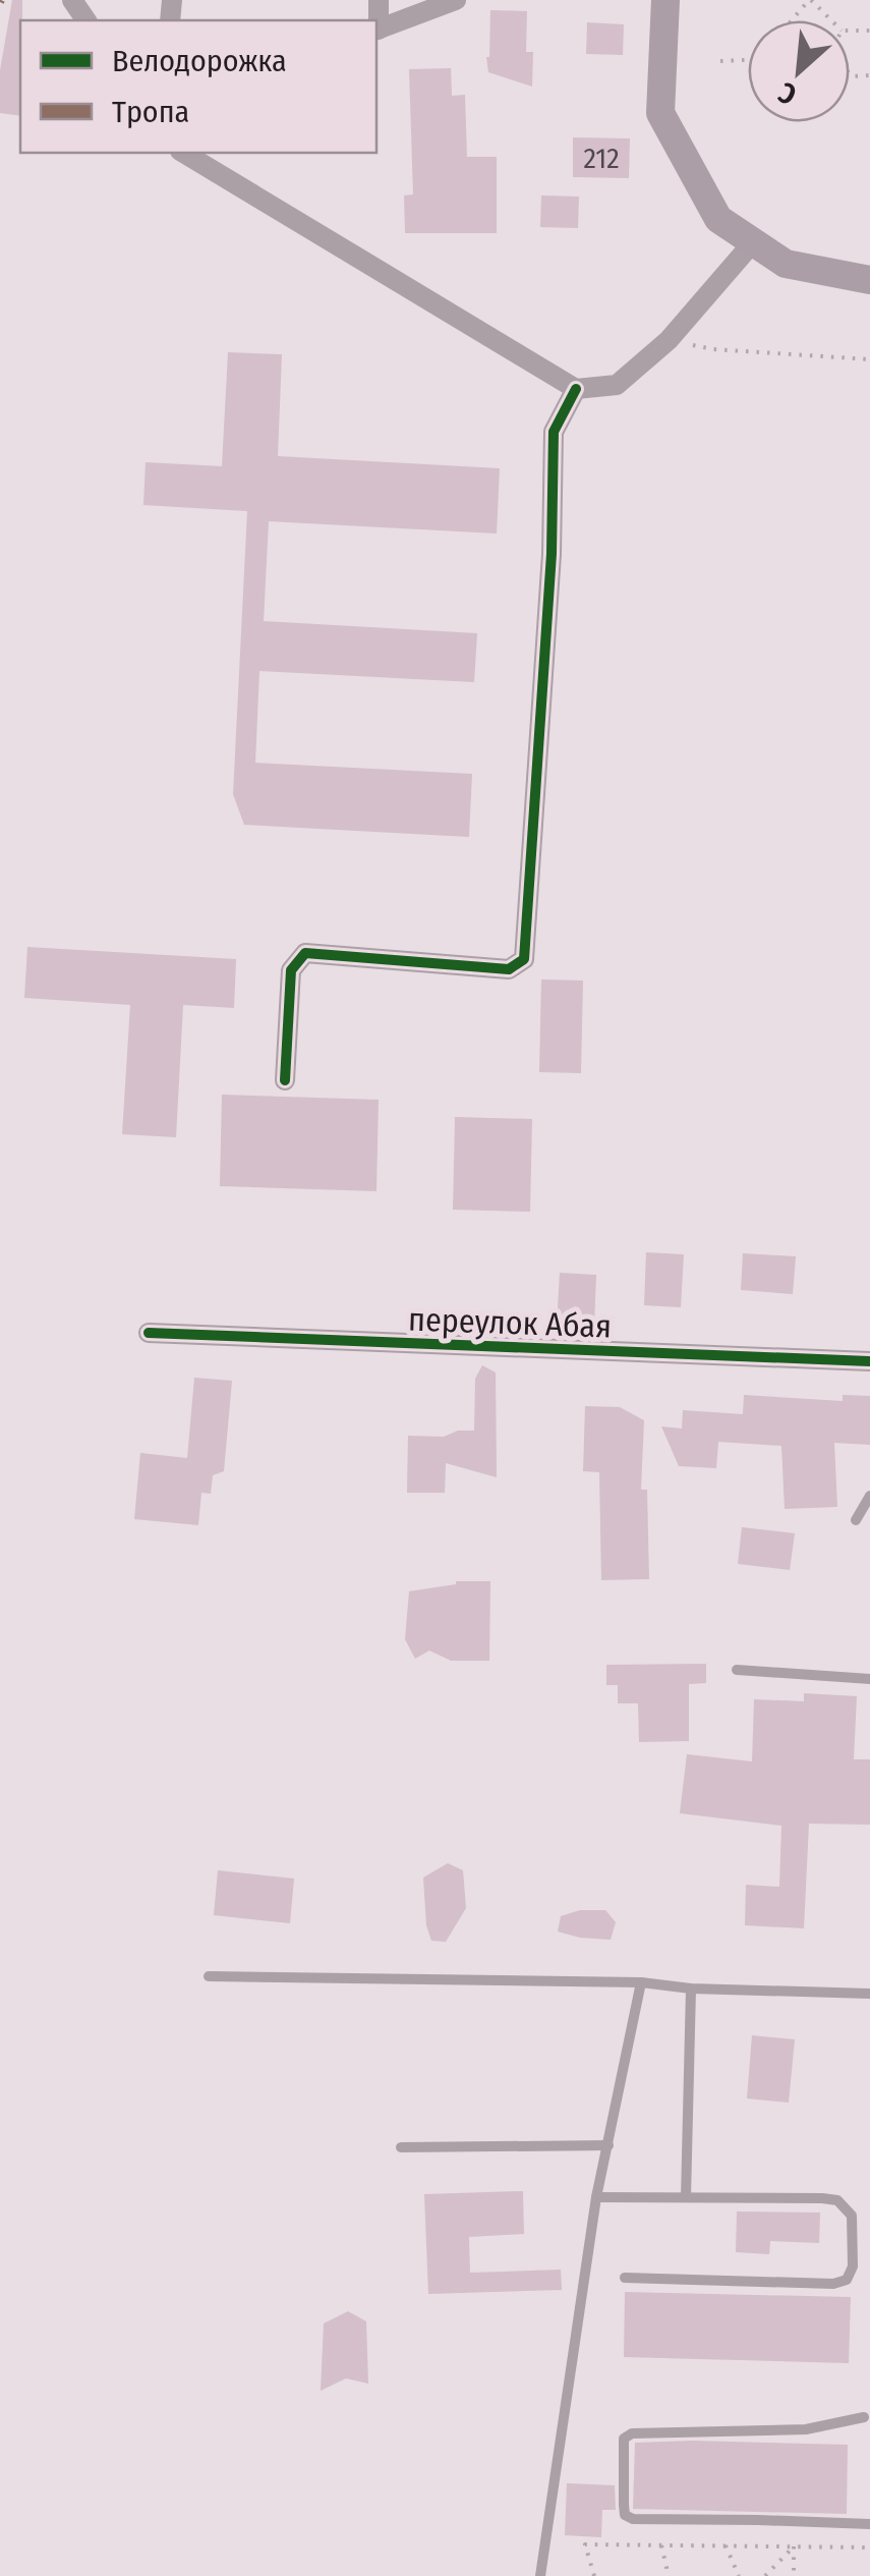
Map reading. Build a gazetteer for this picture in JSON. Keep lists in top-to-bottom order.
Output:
{
  "streets": {
    "street": ["переулок Абая"]
  },
  "house_numbers": ["212"],
  "legend": ["Велодорожка", "Тропа"],
  "north": "bottom left"
}
